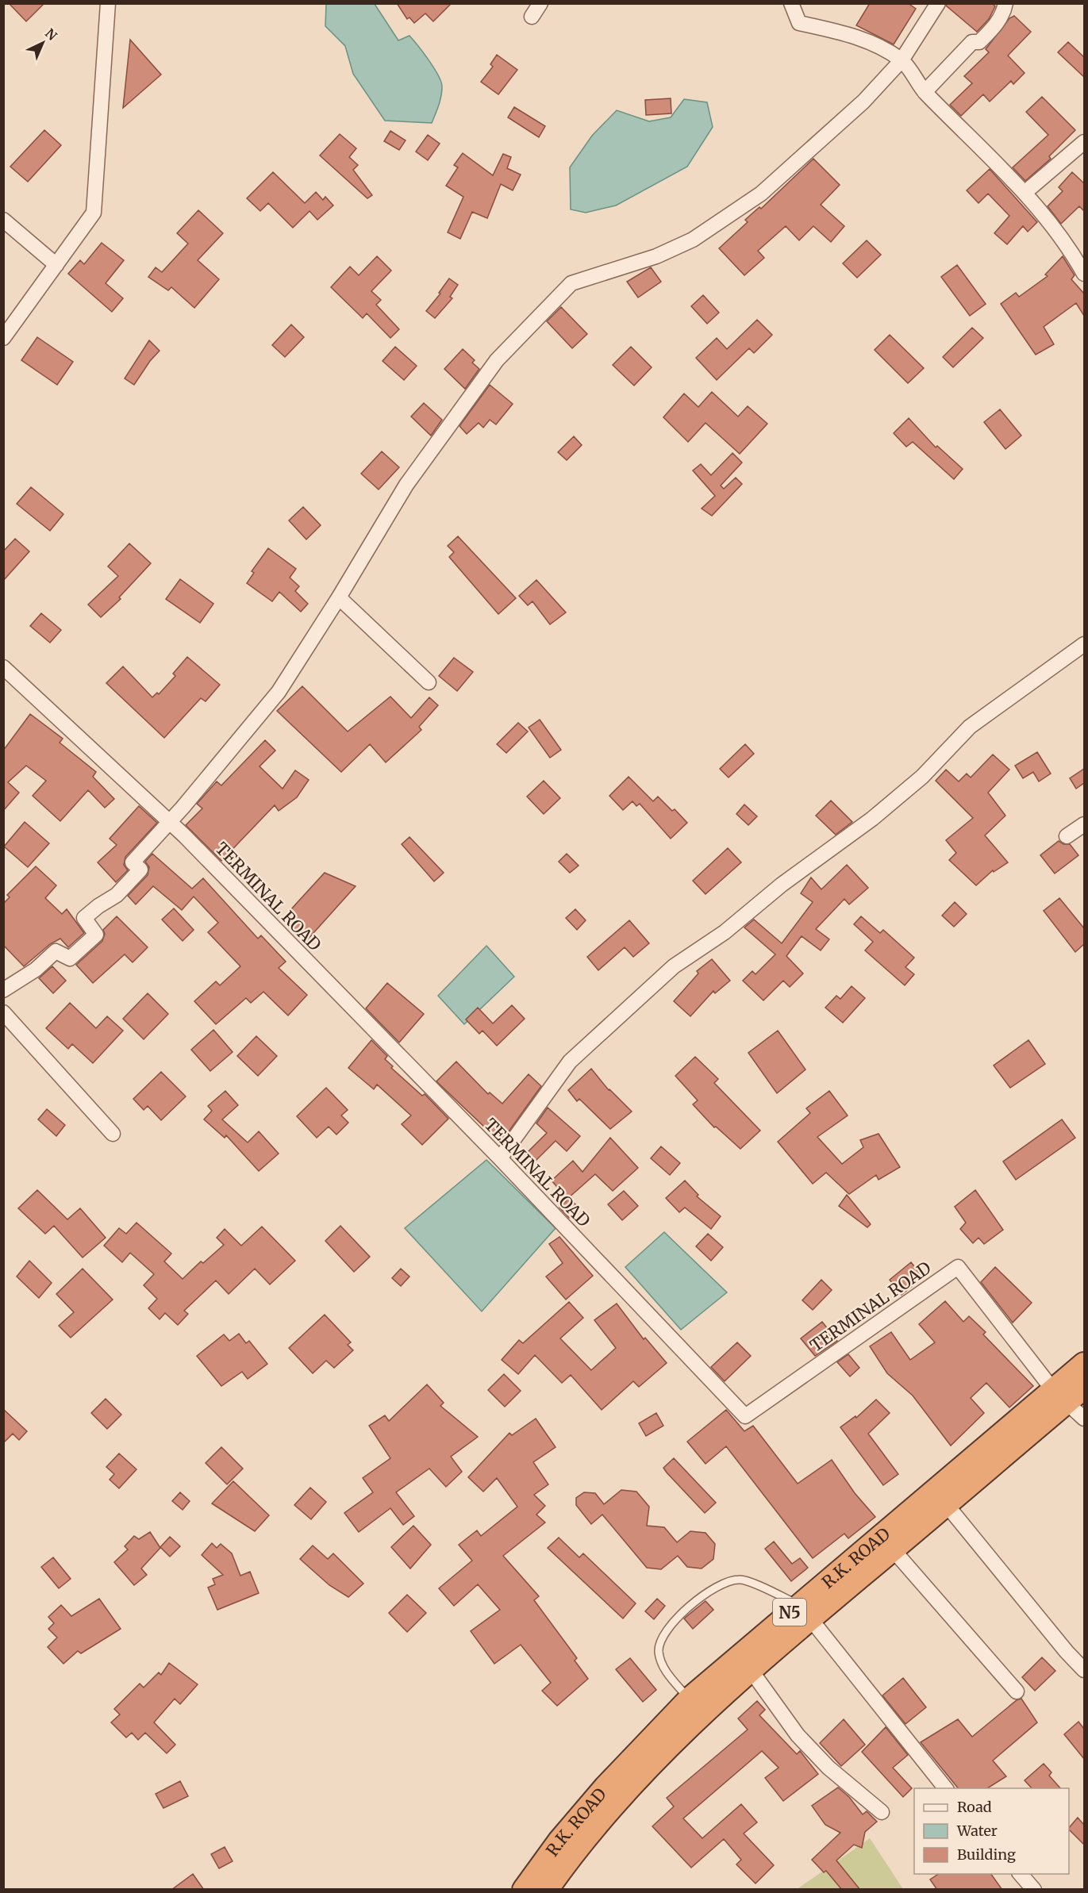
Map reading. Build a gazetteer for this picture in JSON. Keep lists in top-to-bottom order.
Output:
{
  "streets": {
    "highway": ["R.K. ROAD", "N5"],
    "street": ["TERMINAL ROAD"]
  },
  "crossings": [
    ["TERMINAL ROAD", "R.K. ROAD"]
  ],
  "legend": ["Road", "Water", "Building"],
  "north": "top right"
}
